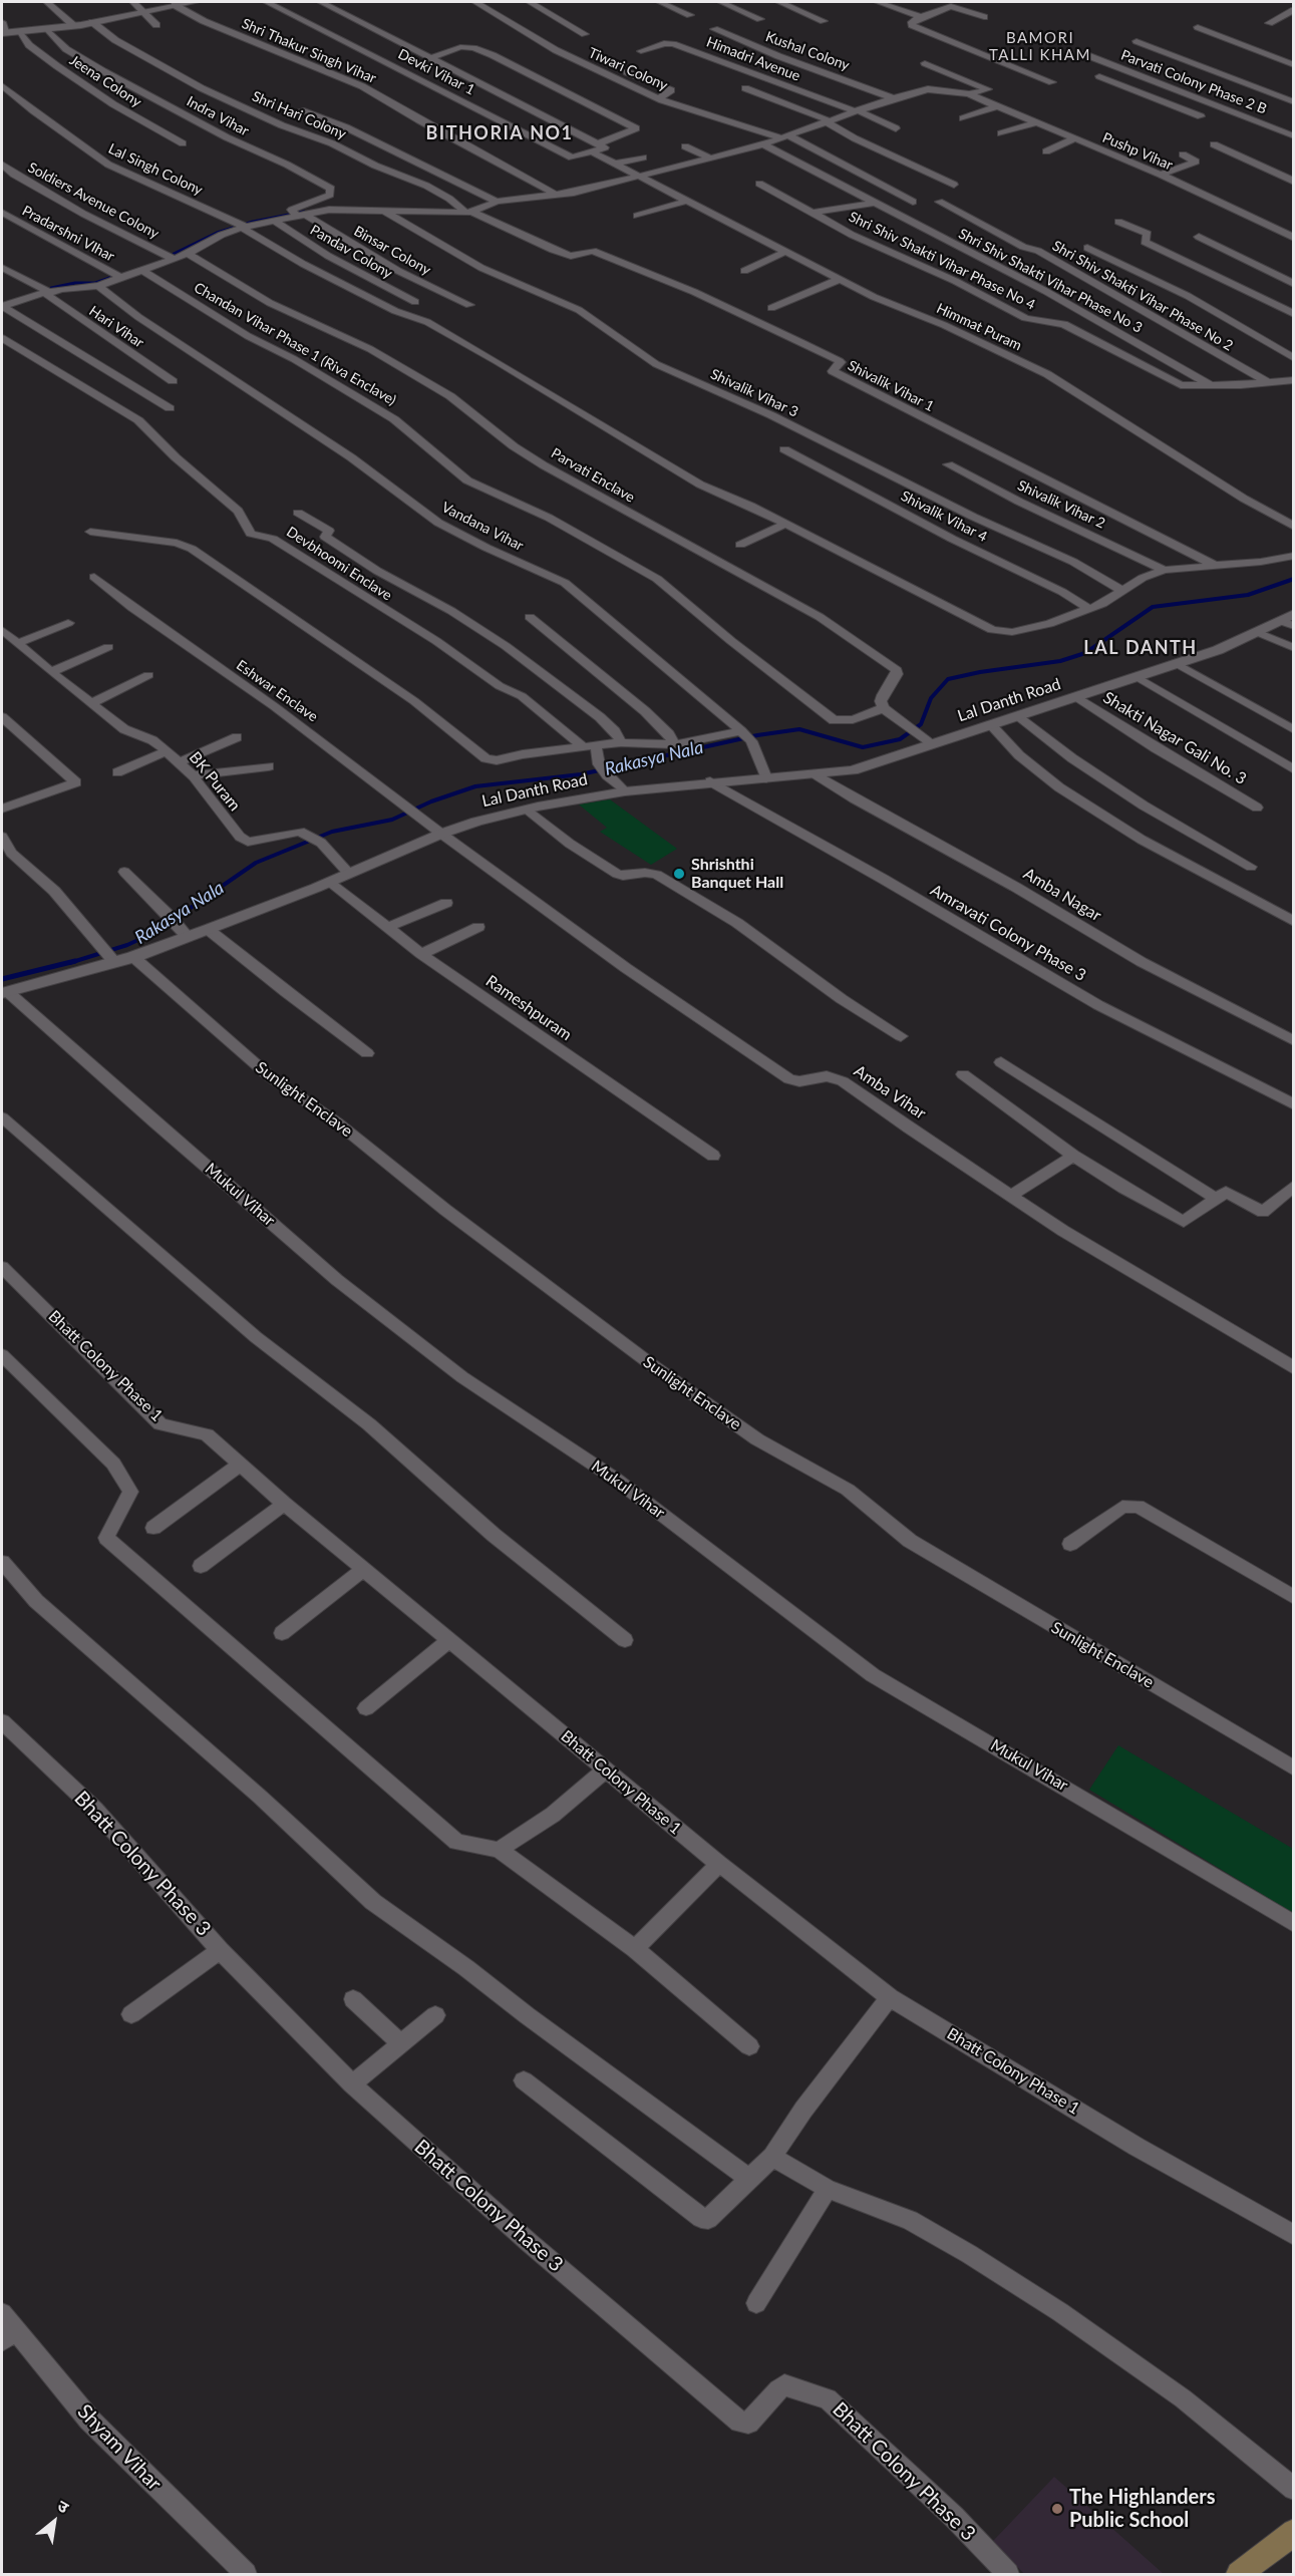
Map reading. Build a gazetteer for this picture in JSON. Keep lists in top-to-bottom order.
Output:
{
  "streets": {
    "street": [
      "Shri Thakur Singh Vihar",
      "Kushal Colony",
      "Himadri Avenue",
      "Tiwari Colony",
      "Devki Vihar 1",
      "Jeena Colony",
      "Parvati Colony Phase 2 B",
      "Shri Hari Colony",
      "Indra Vihar",
      "Pushp Vihar",
      "Lal Singh Colony",
      "Soldiers Avenue Colony",
      "Pradarshni VIhar",
      "Binsar Colony",
      "Pandav Colony",
      "Shri Shiv Shakti Vihar Phase No 4",
      "Shri Shiv Shakti Vihar Phase No 3",
      "Shri Shiv Shakti Vihar Phase No 2",
      "Hari Vihar",
      "Himmat Puram",
      "Chandan Vihar Phase 1 (Riva Enclave)",
      "Shivalik Vihar 1",
      "Shivalik Vihar 3",
      "Parvati Enclave",
      "Shivalik Vihar 2",
      "Shivalik Vihar 4",
      "Vandana Vihar",
      "Devbhoomi Enclave",
      "Eshwar Enclave",
      "Lal Danth Road",
      "Shakti Nagar Gali No. 3",
      "BK Puram",
      "Amba Nagar",
      "Amravati Colony Phase 3",
      "Rameshpuram",
      "Amba Vihar",
      "Sunlight Enclave",
      "Mukul Vihar",
      "Bhatt Colony Phase 1",
      "Bhatt Colony Phase 3",
      "Shyam Vihar"
    ]
  },
  "crossings": [
    ["Shri Thakur Singh Vihar", "Pushp Vihar"],
    ["Kushal Colony", "Pushp Vihar"],
    ["Himadri Avenue", "Pushp Vihar"],
    ["Tiwari Colony", "Pushp Vihar"],
    ["Devki Vihar 1", "Himmat Puram"],
    ["Shri Hari Colony", "Pushp Vihar"],
    ["Shri Hari Colony", "Shivalik Vihar 1"],
    ["Indra Vihar", "Binsar Colony"],
    ["Pushp Vihar", "Shri Shiv Shakti Vihar Phase No 3"],
    ["Pushp Vihar", "Himmat Puram"],
    ["Pushp Vihar", "Shivalik Vihar 1"],
    ["Lal Singh Colony", "Shivalik Vihar 3"],
    ["Lal Singh Colony", "Shivalik Vihar 2"],
    ["Lal Singh Colony", "Shivalik Vihar 4"],
    ["Shri Shiv Shakti Vihar Phase No 4", "Shri Shiv Shakti Vihar Phase No 3"],
    ["Chandan Vihar Phase 1 (Riva Enclave)", "Parvati Enclave"],
    ["Vandana Vihar", "Lal Danth Road"],
    ["Eshwar Enclave", "Lal Danth Road"],
    ["Eshwar Enclave", "Amba Vihar"],
    ["Lal Danth Road", "Shakti Nagar Gali No. 3"],
    ["Lal Danth Road", "BK Puram"],
    ["Lal Danth Road", "Amba Nagar"],
    ["Lal Danth Road", "Amravati Colony Phase 3"],
    ["Lal Danth Road", "Rameshpuram"],
    ["Lal Danth Road", "Amba Vihar"],
    ["Lal Danth Road", "Sunlight Enclave"],
    ["Lal Danth Road", "Mukul Vihar"]
  ],
  "districts": ["BAMORI TALLI KHAM", "BITHORIA NO1", "LAL DANTH"],
  "water": ["Rakasya Nala"],
  "places": ["Shrishthi Banquet Hall", "The Highlanders Public School"],
  "north": "top right"
}
